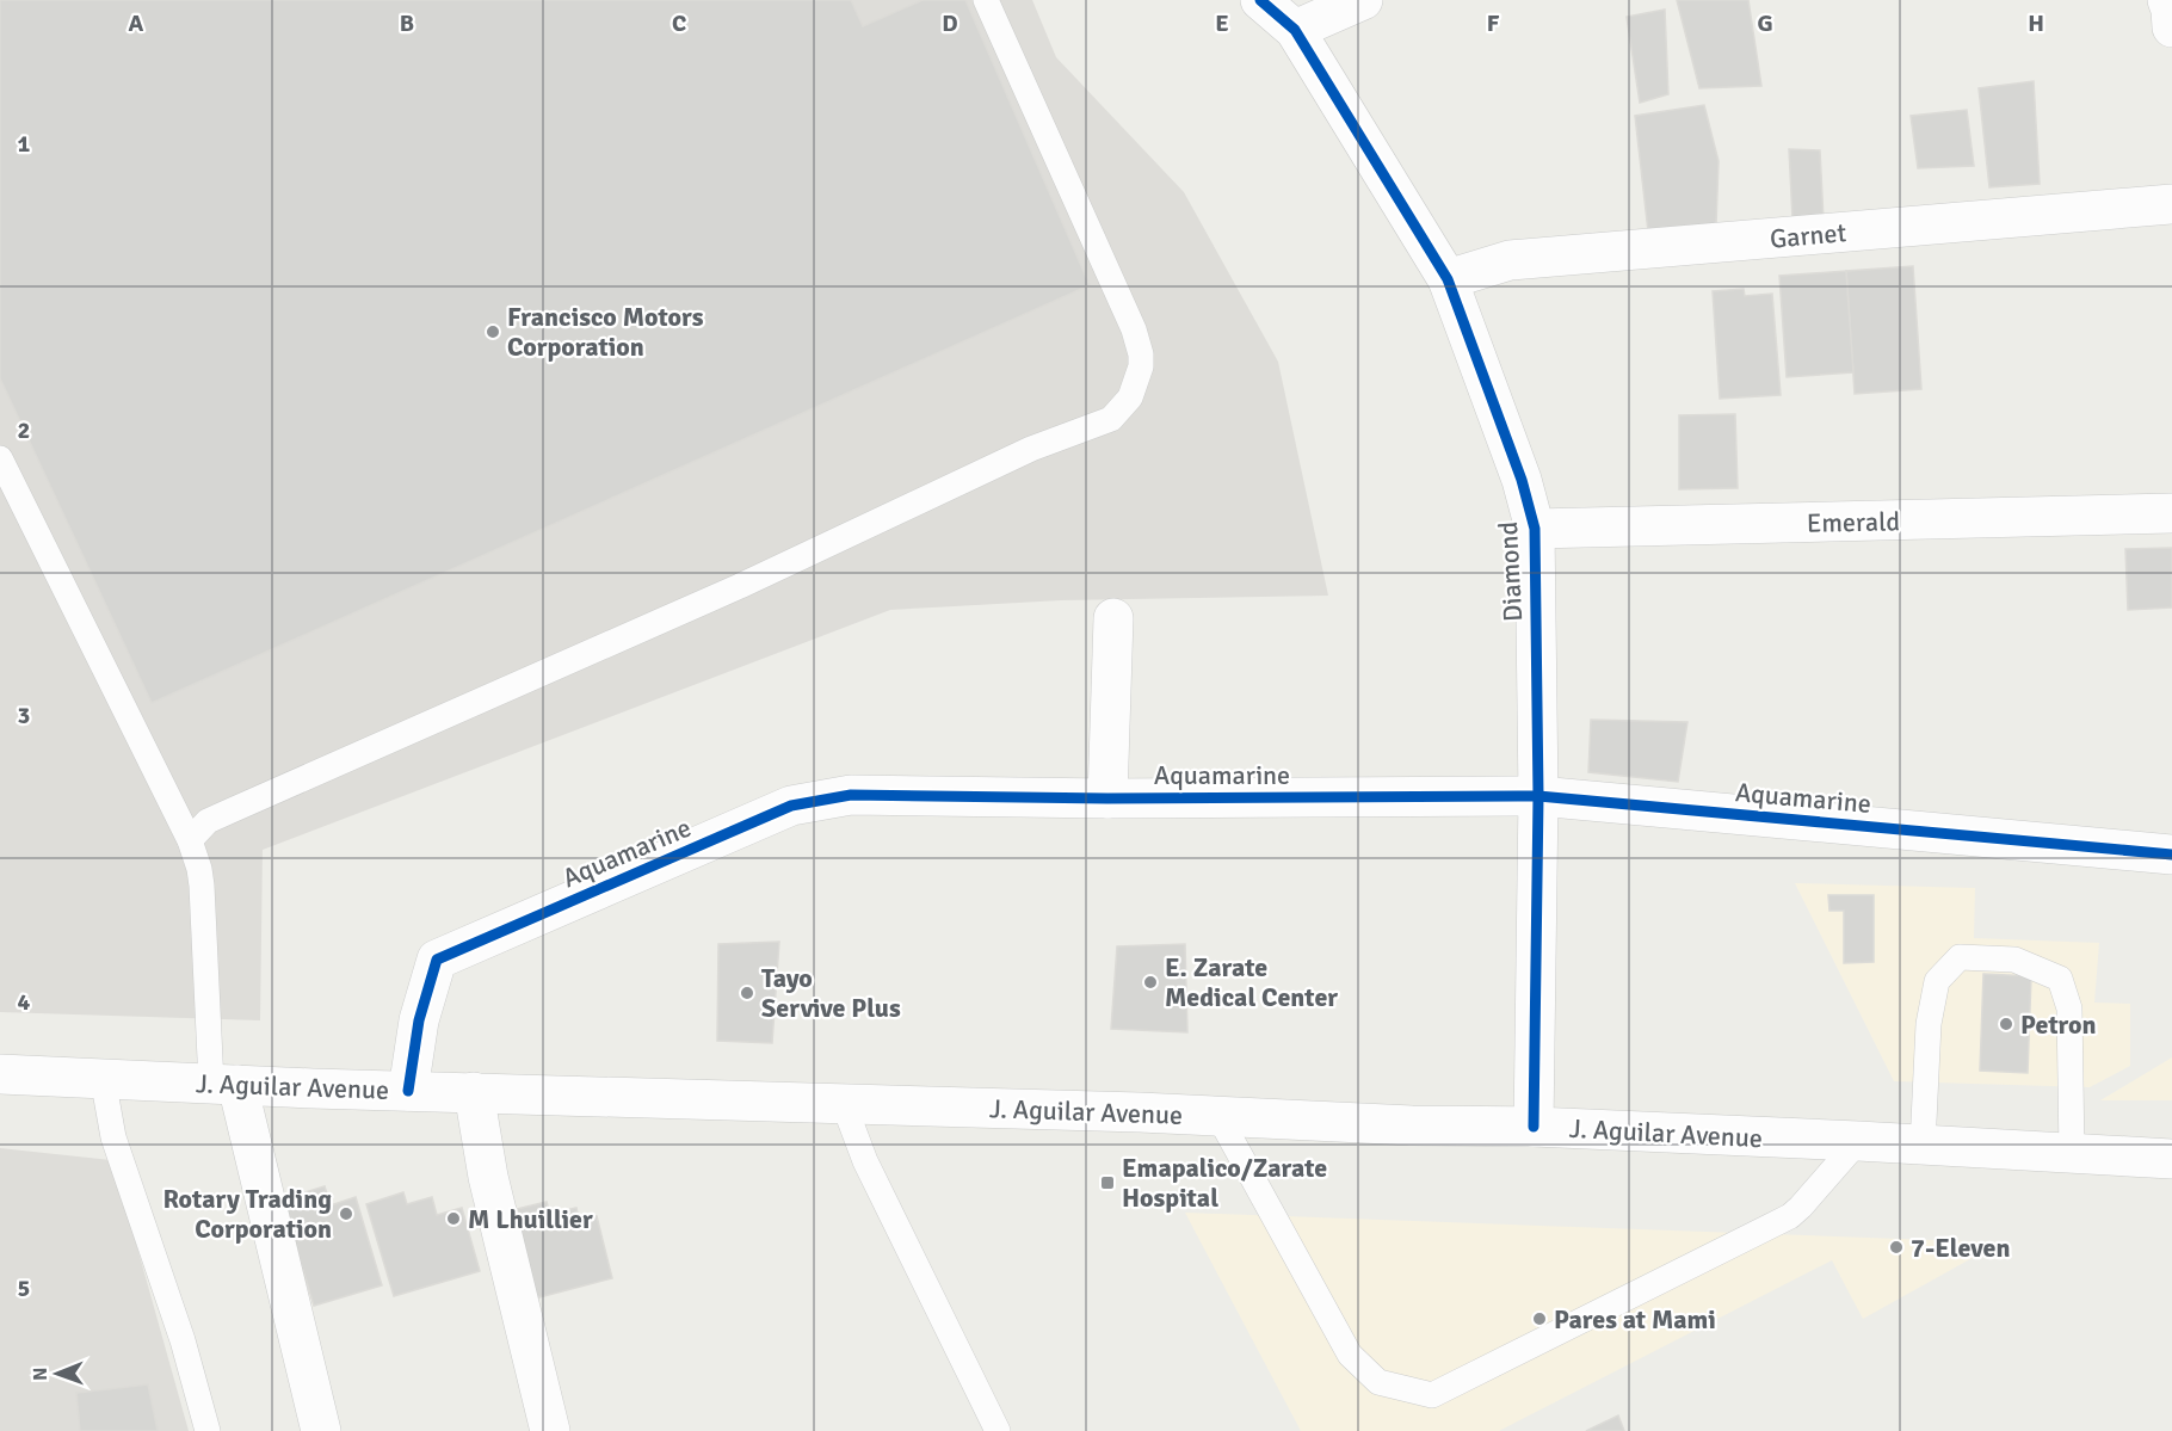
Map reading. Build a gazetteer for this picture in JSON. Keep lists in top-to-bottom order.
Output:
{
  "streets": {
    "street": [
      "Garnet",
      "Emerald",
      "Diamond",
      "Aquamarine",
      "J. Aguilar Avenue"
    ]
  },
  "crossings": [
    ["Garnet", "Diamond"],
    ["Emerald", "Diamond"],
    ["Diamond", "Aquamarine"],
    ["Diamond", "J. Aguilar Avenue"],
    ["Aquamarine", "J. Aguilar Avenue"]
  ],
  "places": {
    "other": [
      "Francisco Motors Corporation",
      "E. Zarate Medical Center",
      "Tayo Servive Plus",
      "Petron",
      "Rotary Trading Corporation",
      "M Lhuillier",
      "7-Eleven",
      "Pares at Mami"
    ],
    "transit": ["Emapalico/Zarate Hospital"]
  },
  "north": "left",
  "grid": {
    "columns": [
      "A",
      "B",
      "C",
      "D",
      "E",
      "F",
      "G",
      "H"
    ],
    "rows": [
      "1",
      "2",
      "3",
      "4",
      "5"
    ]
  }
}
